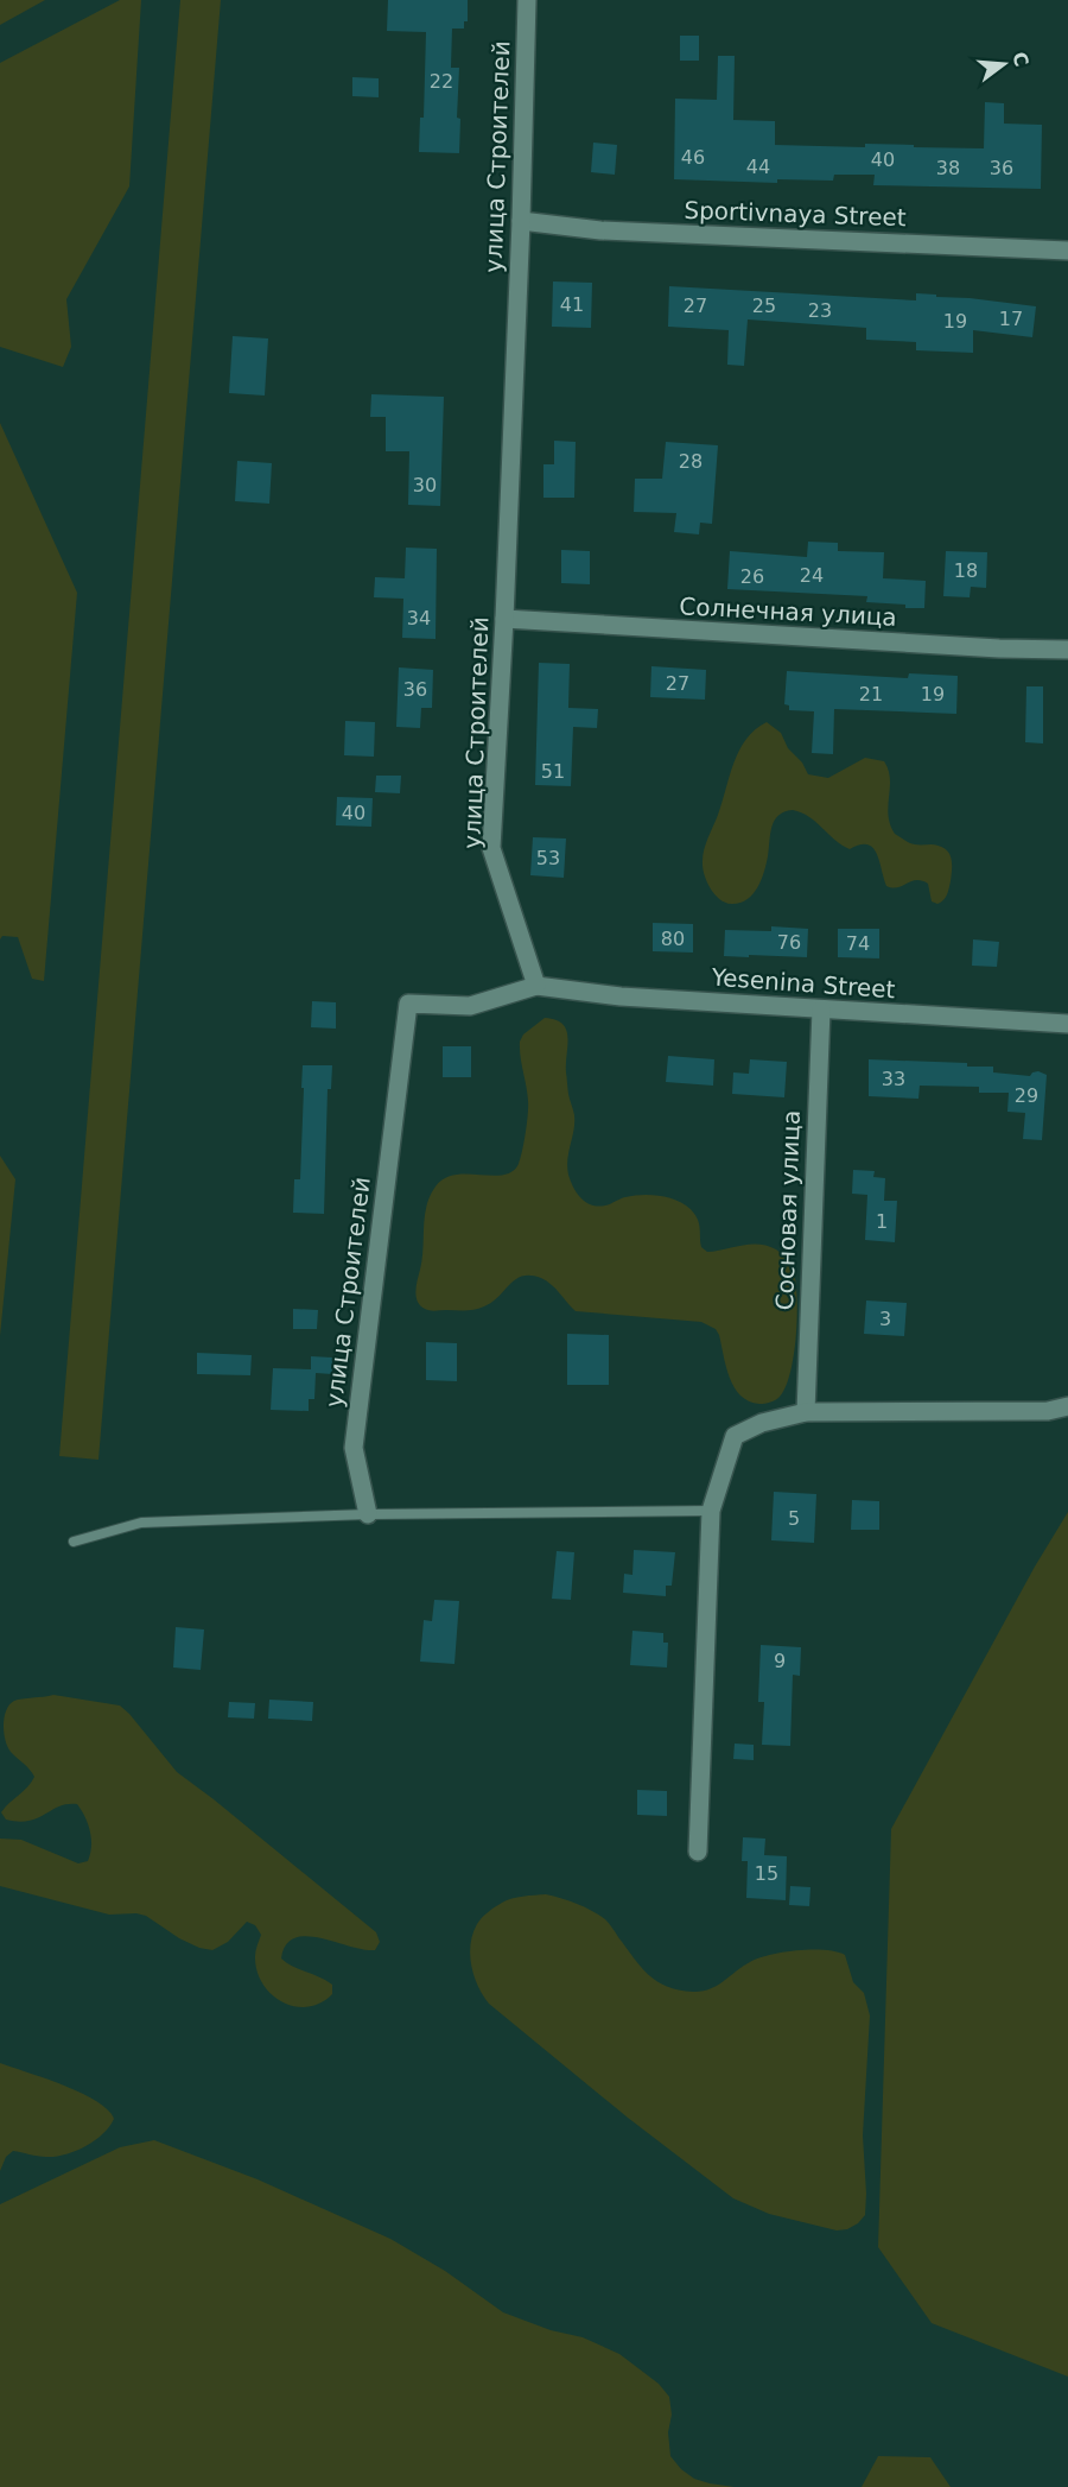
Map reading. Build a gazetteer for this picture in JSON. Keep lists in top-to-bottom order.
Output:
{
  "streets": {
    "street": [
      "улица Строителей",
      "Sportivnaya Street",
      "Солнечная улица",
      "Yesenina Street",
      "Сосновая улица"
    ]
  },
  "crossings": [
    ["улица Строителей", "Sportivnaya Street"],
    ["улица Строителей", "Солнечная улица"],
    ["улица Строителей", "Yesenina Street"],
    ["Yesenina Street", "Сосновая улица"]
  ],
  "house_numbers": [
    "22",
    "46",
    "40",
    "44",
    "38",
    "36",
    "41",
    "27",
    "25",
    "23",
    "17",
    "19",
    "28",
    "30",
    "18",
    "24",
    "26",
    "34",
    "27",
    "36",
    "21",
    "19",
    "51",
    "40",
    "53",
    "80",
    "76",
    "74",
    "33",
    "29",
    "1",
    "3",
    "5",
    "9",
    "15"
  ],
  "north": "right"
}
